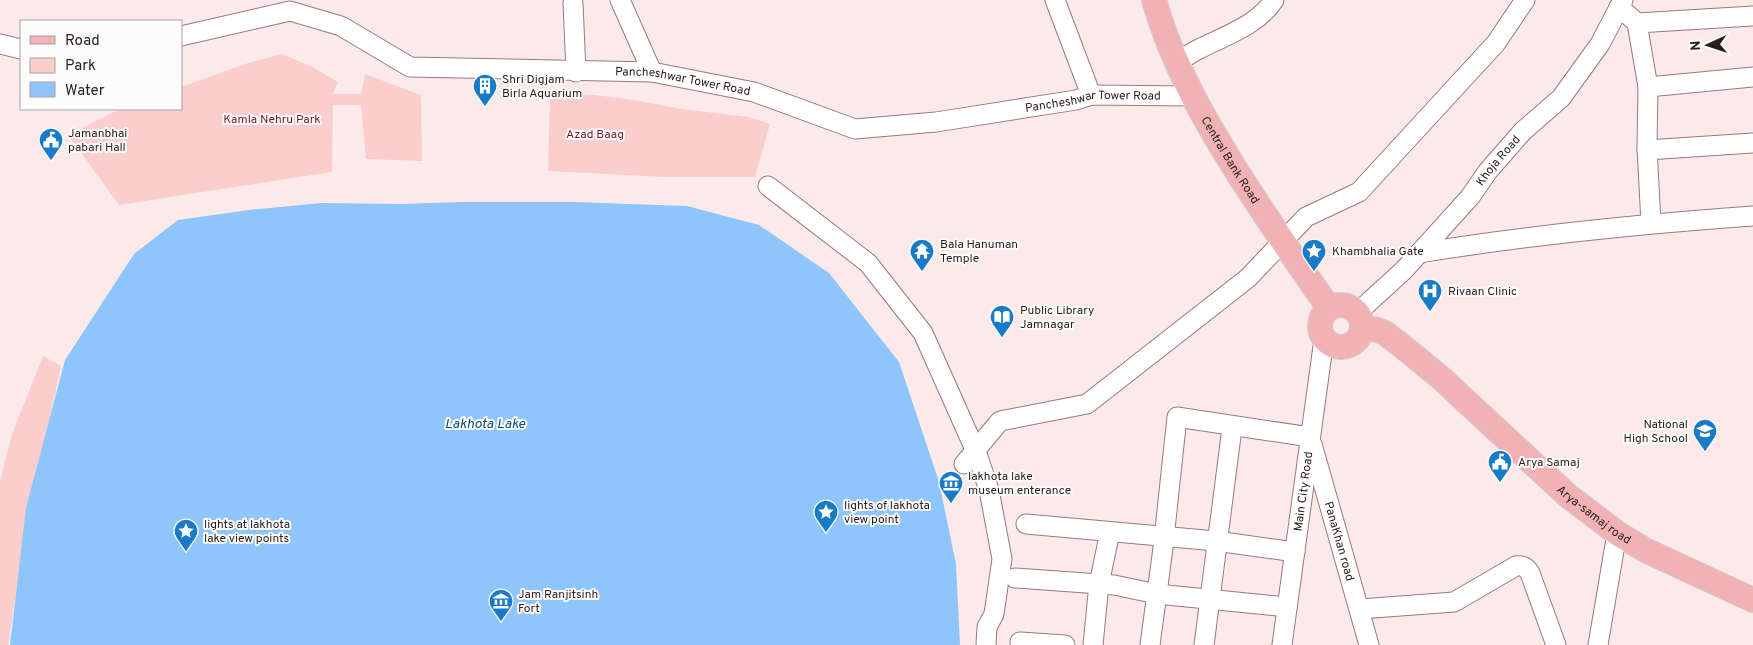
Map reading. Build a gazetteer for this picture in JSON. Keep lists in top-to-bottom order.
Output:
{
  "streets": {
    "main road": ["Central Bank Road", "Arya-samaj road"],
    "street": [
      "Pancheshwar Tower Road",
      "Khoja Road",
      "Main City Road",
      "PanaKhan road"
    ]
  },
  "crossings": [
    ["Pancheshwar Tower Road", "Central Bank Road"],
    ["Central Bank Road", "Khoja Road"],
    ["Central Bank Road", "Main City Road"],
    ["Central Bank Road", "Arya-samaj road"],
    ["Khoja Road", "Main City Road"],
    ["Khoja Road", "Arya-samaj road"],
    ["Main City Road", "Arya-samaj road"],
    ["Main City Road", "PanaKhan road"]
  ],
  "water": ["Lakhota Lake"],
  "parks": ["Kamla Nehru Park", "Azad Baag"],
  "places": {
    "building": ["Shri Digjam Birla Aquarium"],
    "public building": ["Jamanbhai pabari Hall", "Arya Samaj"],
    "temple": ["Bala Hanuman Temple"],
    "place": ["Khambhalia Gate", "lights of lakhota view point", "lights at lakhota lake view points"],
    "hospital": ["Rivaan Clinic"],
    "library": ["Public Library Jamnagar"],
    "school or university": ["National High School"],
    "museum": ["lakhota lake museum enterance", "Jam Ranjitsinh Fort"]
  },
  "legend": ["Road", "Park", "Water"],
  "north": "left"
}
